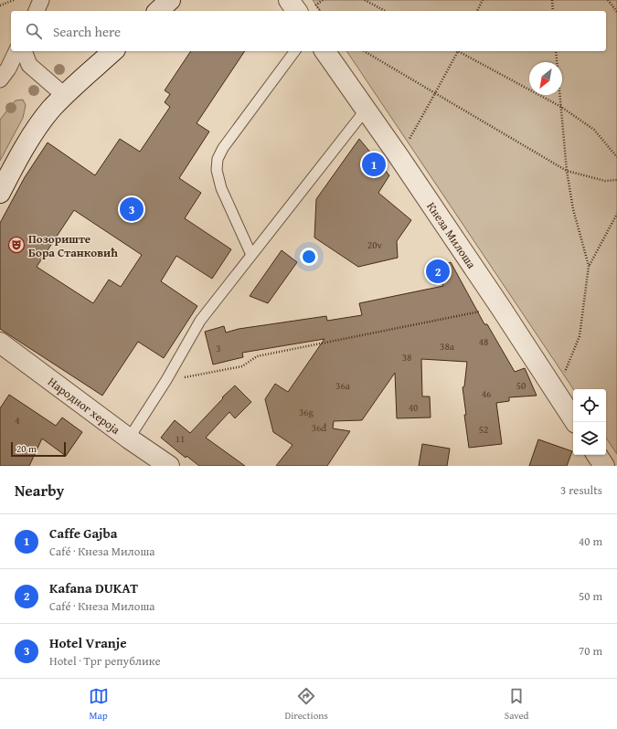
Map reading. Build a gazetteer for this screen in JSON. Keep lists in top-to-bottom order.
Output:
{
  "streets": {
    "street": ["Кнеза Милоша", "Народног хероја"]
  },
  "places": {
    "theatre": ["Позориште Бора Станковић"]
  },
  "house_numbers": [
    "20v",
    "48",
    "38a",
    "3",
    "38",
    "36a",
    "50",
    "46",
    "40",
    "36g",
    "4",
    "36đ",
    "52",
    "11"
  ],
  "scale_bar": "20 m",
  "north": "bottom left",
  "page": {
    "search": "Search here",
    "pins": ["1", "3", "2"],
    "scale": "20 m",
    "heading": ["Nearby", "3 results"],
    "list": [
      {
        "mark": "1",
        "name": "Caffe Gajba",
        "note": "Café · Кнеза Милоша",
        "value": "40 m"
      },
      {
        "mark": "2",
        "name": "Kafana DUKAT",
        "note": "Café · Кнеза Милоша",
        "value": "50 m"
      },
      {
        "mark": "3",
        "name": "Hotel Vranje",
        "note": "Hotel · Трг републике",
        "value": "70 m"
      }
    ],
    "nav": ["Map", "Directions", "Saved"]
  }
}
